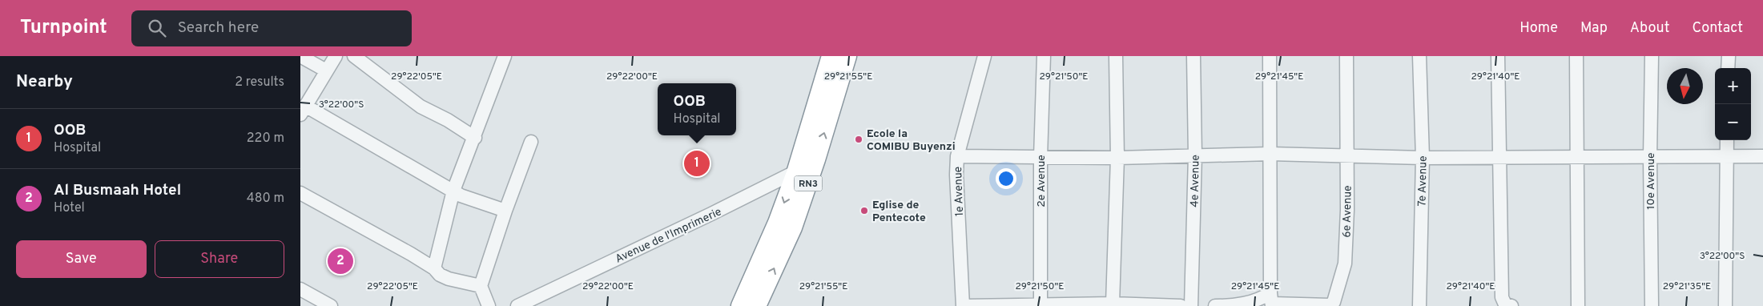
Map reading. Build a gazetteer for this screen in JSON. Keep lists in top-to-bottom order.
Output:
{
  "streets": {
    "highway": ["RN3"],
    "street": [
      "2e Avenue",
      "4e Avenue",
      "7e Avenue",
      "10e Avenue",
      "1e Avenue",
      "6e Avenue",
      "Avenue de l'Imprimerie"
    ]
  },
  "crossings": [
    ["RN3", "Avenue de l'Imprimerie"]
  ],
  "places": ["Ecole la COMIBU Buyenzi", "Eglise de Pentecote"],
  "north": "bottom",
  "page": {
    "header": "Turnpoint",
    "search": "Search here",
    "nav": [
      "Home",
      "Map",
      "About",
      "Contact"
    ],
    "heading": ["Nearby", "2 results"],
    "map_buttons": ["+", "−"],
    "popup": ["OOB", "Hospital"],
    "list": [
      {
        "mark": "1",
        "name": "OOB",
        "note": "Hospital",
        "value": "220 m"
      },
      {
        "mark": "2",
        "name": "Al Busmaah Hotel",
        "note": "Hotel",
        "value": "480 m"
      }
    ],
    "pins": ["1", "2"],
    "buttons": ["Save", "Share"]
  },
  "coordinates": [
    "29°22'05\"E",
    "29°22'00\"E",
    "29°21'55\"E",
    "29°21'50\"E",
    "29°21'45\"E",
    "29°21'40\"E",
    "3°22'00\"S",
    "29°21'35\"E"
  ]
}
